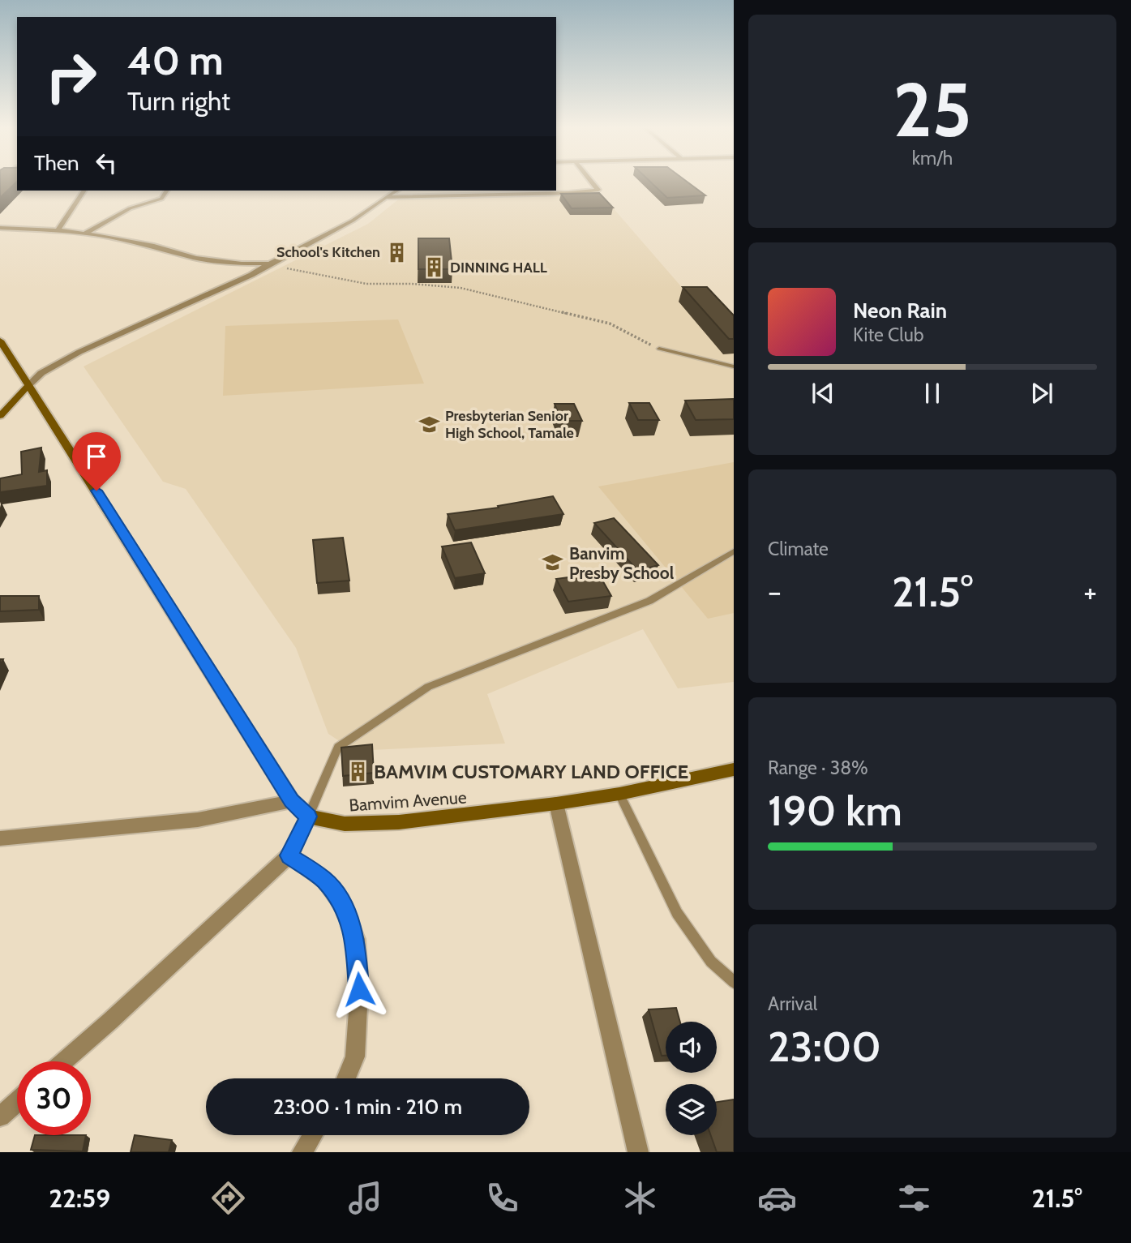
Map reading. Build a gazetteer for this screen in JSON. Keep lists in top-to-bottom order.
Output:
{
  "streets": {
    "street": ["Bamvim Avenue"]
  },
  "places": {
    "building": ["School's Kitchen", "DINNING HALL", "BAMVIM CUSTOMARY LAND OFFICE"],
    "school or university": ["Presbyterian Senior High School, Tamale", "Banvim Presby School"]
  },
  "page": {
    "tile": [
      ["25", "km/h"],
      "Climate",
      ["Range · 38%", "190 km"],
      ["Arrival", "23:00"]
    ],
    "turn": ["40 m", "Turn right"],
    "then": "Then",
    "song": ["Neon Rain", "Kite Club"],
    "heat": ["−", "21.5°", "+"],
    "limit": "30",
    "trip": "23:00 · 1 min · 210 m",
    "tabs": ["22:59", "21.5°"]
  }
}
